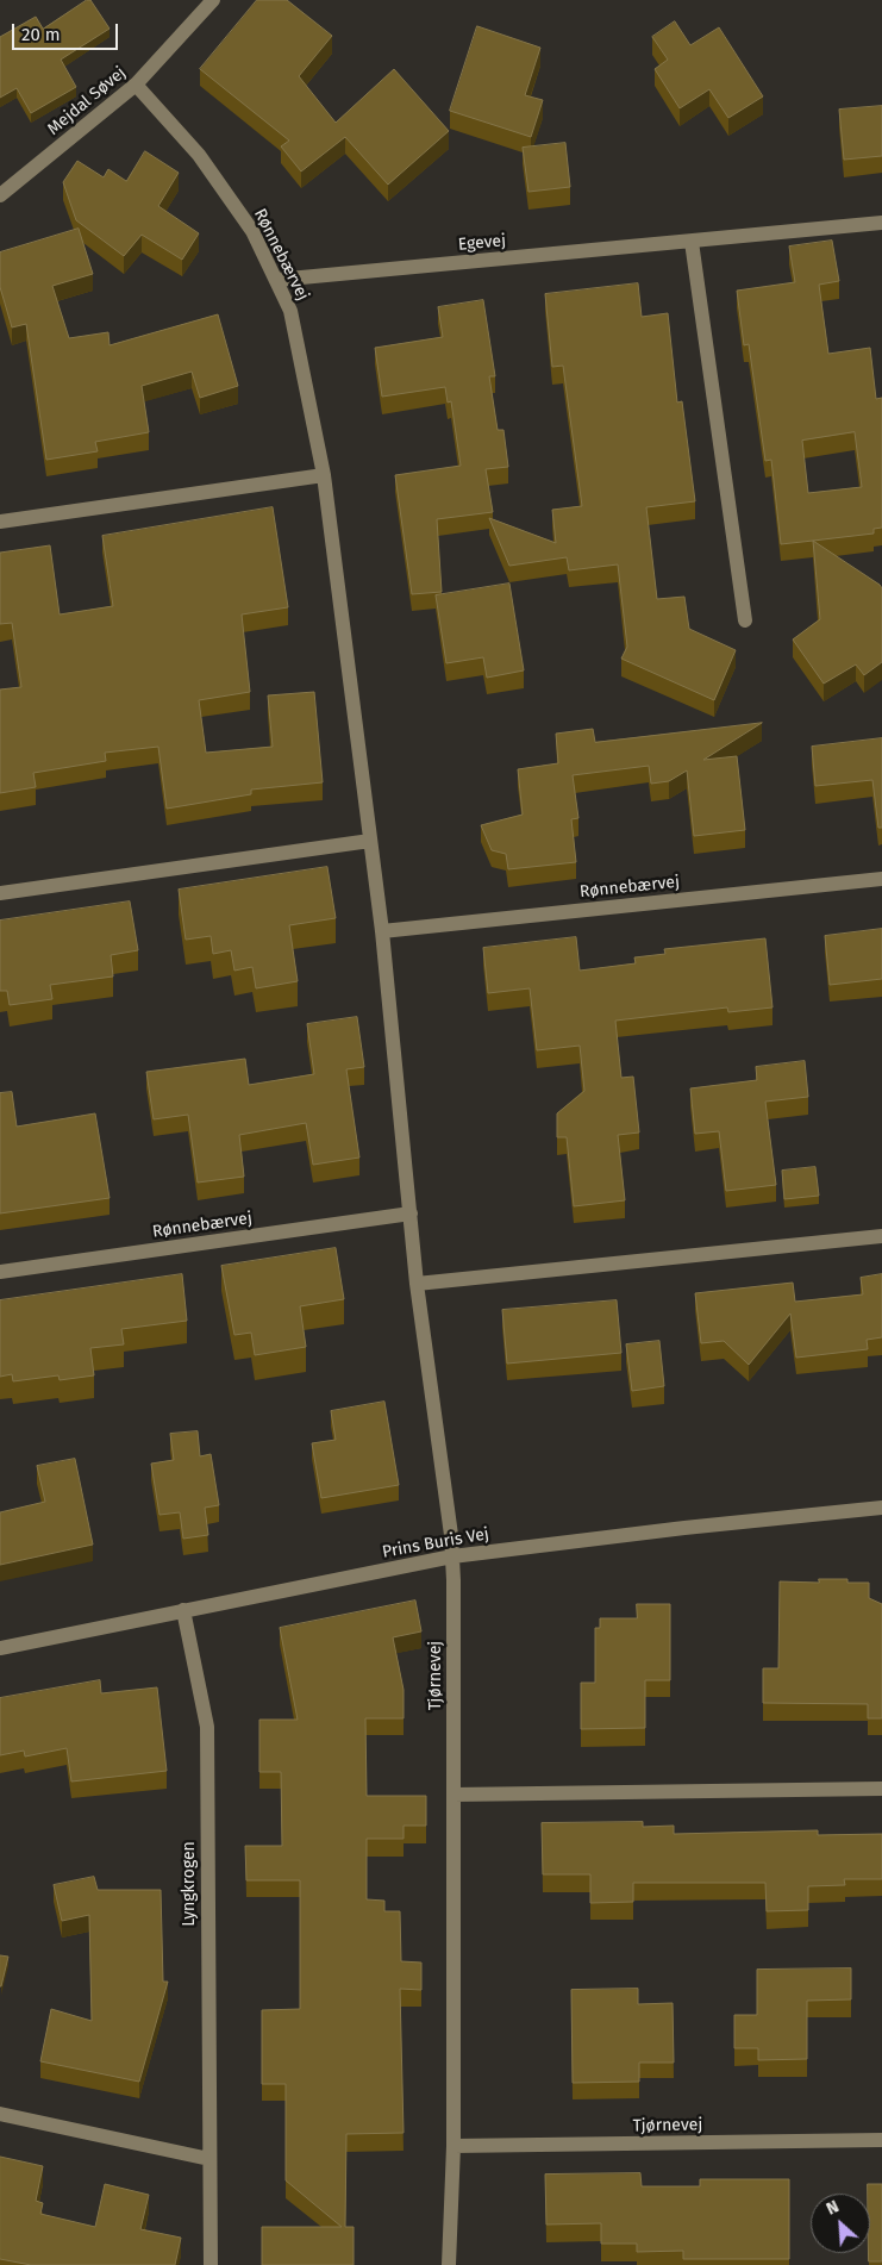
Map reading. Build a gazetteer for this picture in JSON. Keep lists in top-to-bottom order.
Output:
{
  "streets": {
    "street": [
      "Mejdal Søvej",
      "Egevej",
      "Rønnebærvej",
      "Prins Buris Vej",
      "Tjørnevej",
      "Lyngkrogen"
    ]
  },
  "crossings": [
    ["Mejdal Søvej", "Rønnebærvej"],
    ["Egevej", "Rønnebærvej"],
    ["Rønnebærvej", "Prins Buris Vej"],
    ["Rønnebærvej", "Tjørnevej"],
    ["Prins Buris Vej", "Tjørnevej"],
    ["Prins Buris Vej", "Lyngkrogen"]
  ],
  "scale_bar": "20 m",
  "north": "top left"
}
